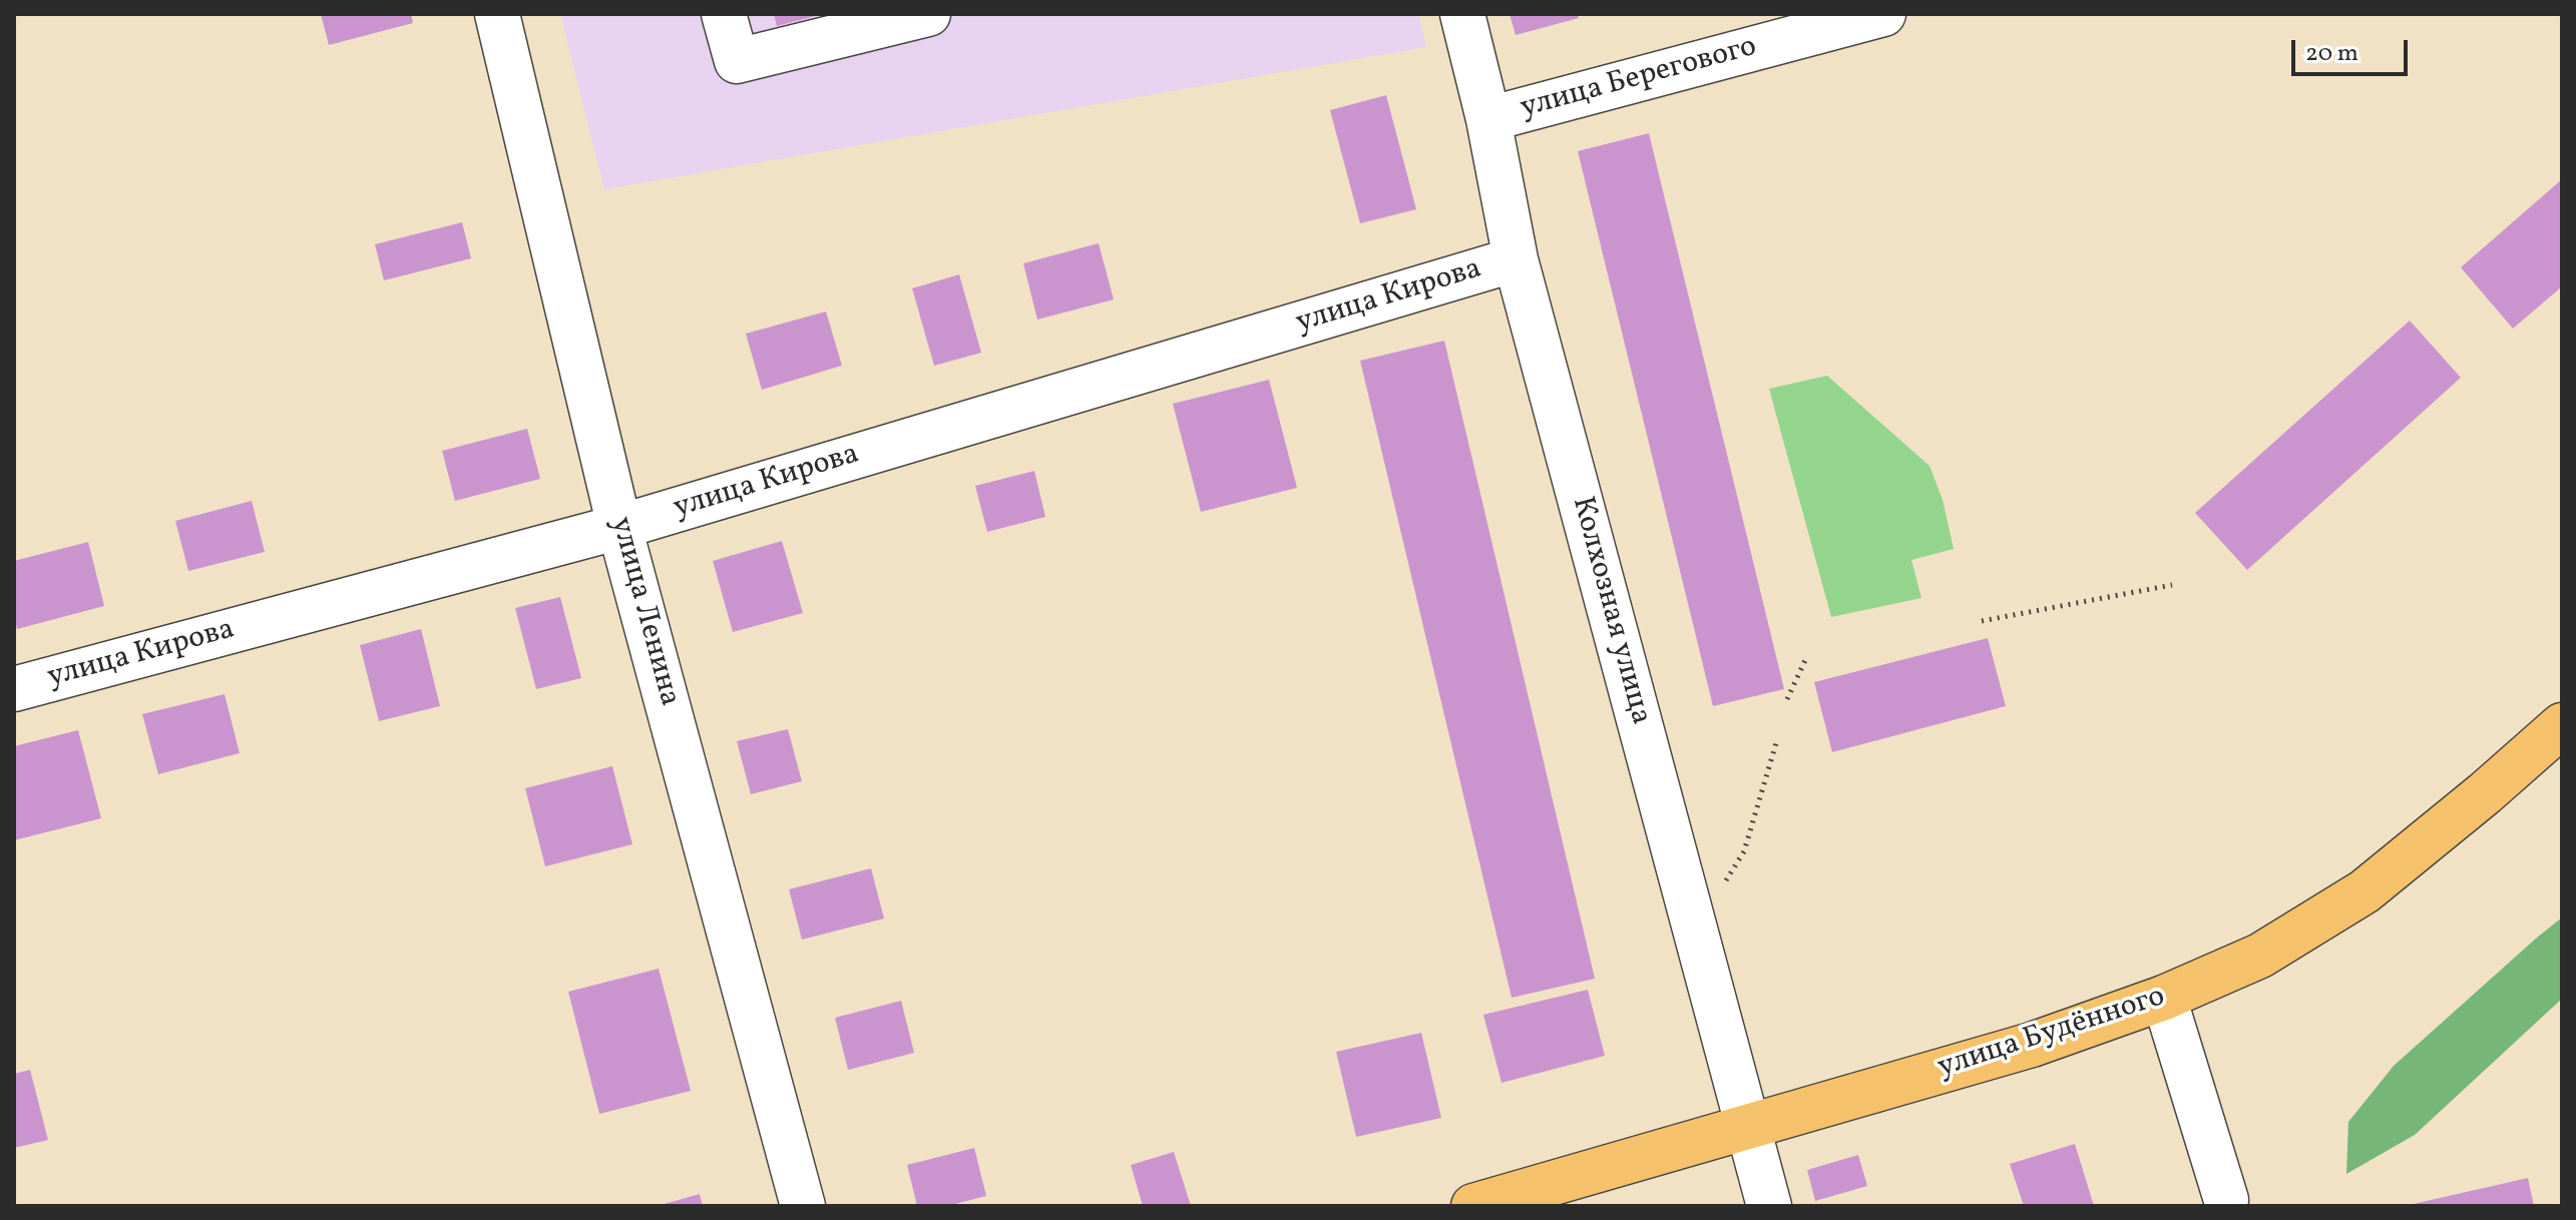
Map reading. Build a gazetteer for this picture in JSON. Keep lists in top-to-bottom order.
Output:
{
  "streets": {
    "main road": ["улица Будённого"],
    "street": [
      "улица Берегового",
      "улица Кирова",
      "Колхозная улица",
      "улица Ленина"
    ]
  },
  "crossings": [
    ["улица Берегового", "Колхозная улица"],
    ["улица Кирова", "Колхозная улица"],
    ["улица Кирова", "улица Ленина"],
    ["Колхозная улица", "улица Будённого"]
  ],
  "scale_bar": "20 m"
}
